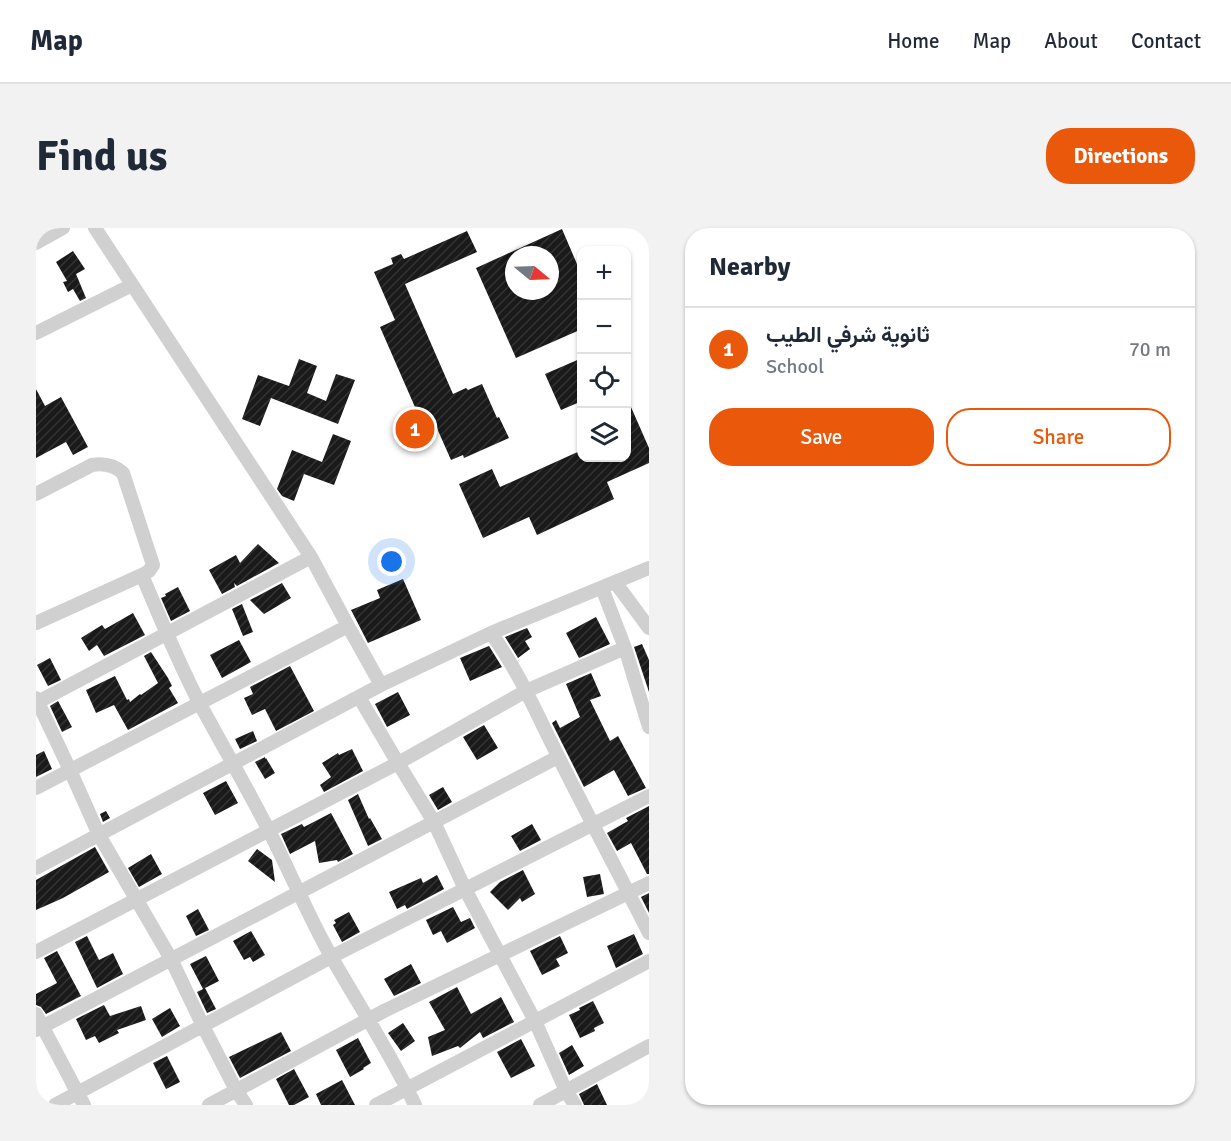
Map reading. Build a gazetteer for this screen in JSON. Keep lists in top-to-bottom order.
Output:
{
  "north": "right",
  "page": {
    "header": "Map",
    "nav": [
      "Home",
      "Map",
      "About",
      "Contact"
    ],
    "buttons": [
      "Directions",
      ["Save", "Share"]
    ],
    "title": "Find us",
    "heading": "Nearby",
    "map_buttons": ["+", "−"],
    "list": [
      {
        "mark": "1",
        "name": "ثانوية شرفي الطيب",
        "note": "School",
        "value": "70 m"
      }
    ],
    "pins": "1"
  }
}
